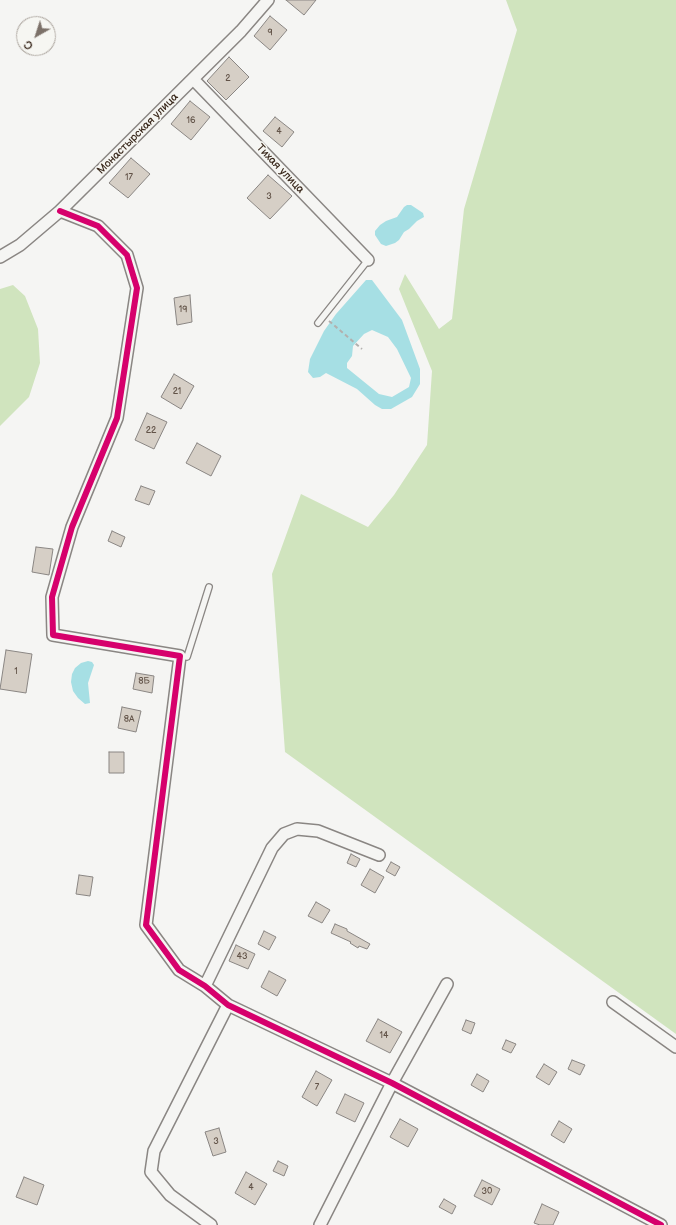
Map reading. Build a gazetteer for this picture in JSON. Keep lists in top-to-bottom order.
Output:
{
  "streets": {
    "street": ["Монастырская улица", "Тихая улица"]
  },
  "crossings": [
    ["Монастырская улица", "Тихая улица"]
  ],
  "house_numbers": [
    "9",
    "2",
    "16",
    "4",
    "17",
    "3",
    "19",
    "21",
    "22",
    "1",
    "8Б",
    "8А",
    "43",
    "14",
    "7",
    "3",
    "4",
    "30"
  ],
  "north": "bottom left"
}
